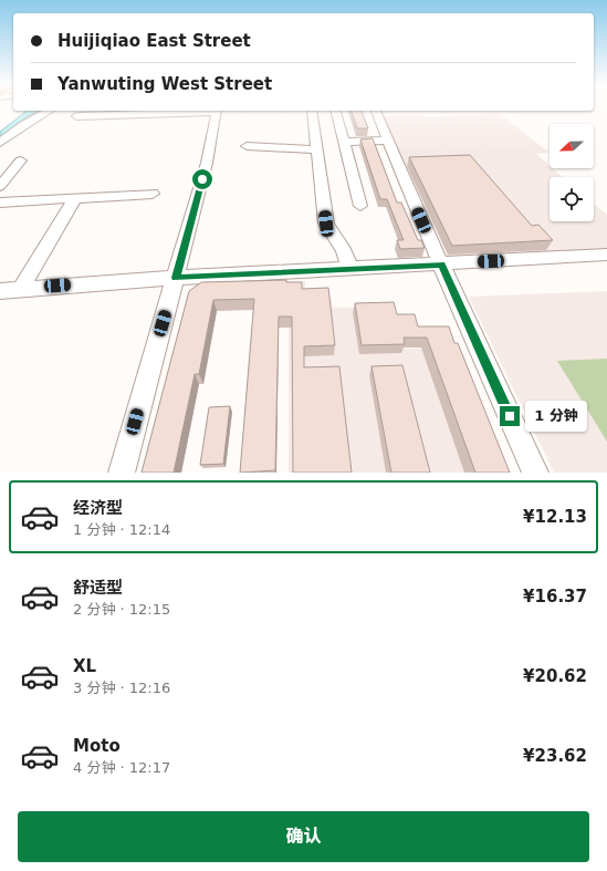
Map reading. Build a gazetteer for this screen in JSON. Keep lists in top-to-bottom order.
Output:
{
  "north": "left",
  "page": {
    "banner": ["Huijiqiao East Street", "Yanwuting West Street"],
    "bubble": "1 分钟",
    "list": [
      {
        "name": "经济型",
        "note": "1 分钟 · 12:14",
        "value": "¥12.13"
      },
      {
        "name": "舒适型",
        "note": "2 分钟 · 12:15",
        "value": "¥16.37"
      },
      {
        "name": "XL",
        "note": "3 分钟 · 12:16",
        "value": "¥20.62"
      },
      {
        "name": "Moto",
        "note": "4 分钟 · 12:17",
        "value": "¥23.62"
      }
    ],
    "buttons": "确认"
  }
}
